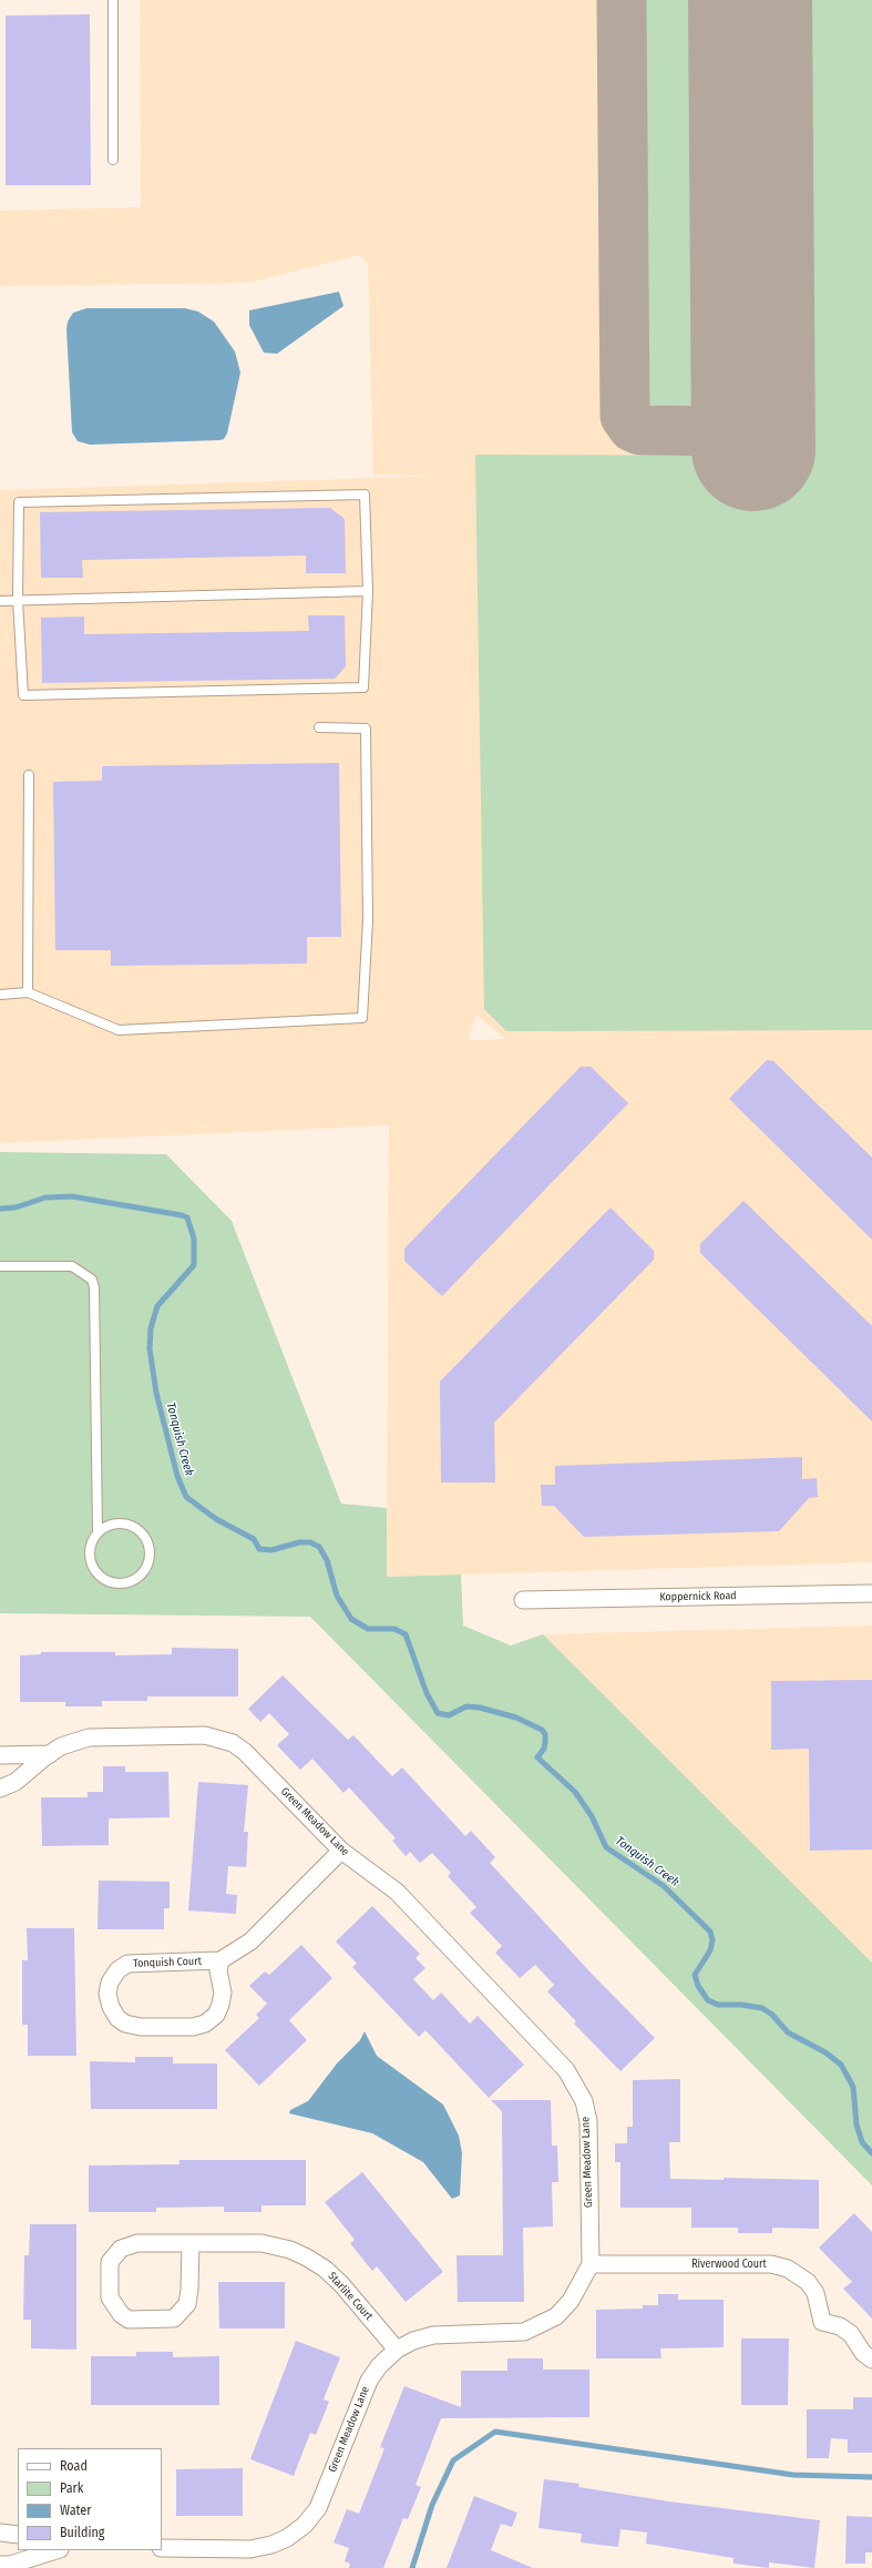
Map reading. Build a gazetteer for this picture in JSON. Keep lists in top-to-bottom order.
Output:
{
  "streets": {
    "street": [
      "Koppernick Road",
      "Green Meadow Lane",
      "Tonquish Court",
      "Riverwood Court",
      "Starlite Court"
    ]
  },
  "crossings": [
    ["Green Meadow Lane", "Riverwood Court"],
    ["Green Meadow Lane", "Starlite Court"]
  ],
  "water": ["Tonquish Creek"],
  "legend": [
    "Road",
    "Park",
    "Water",
    "Building"
  ]
}
